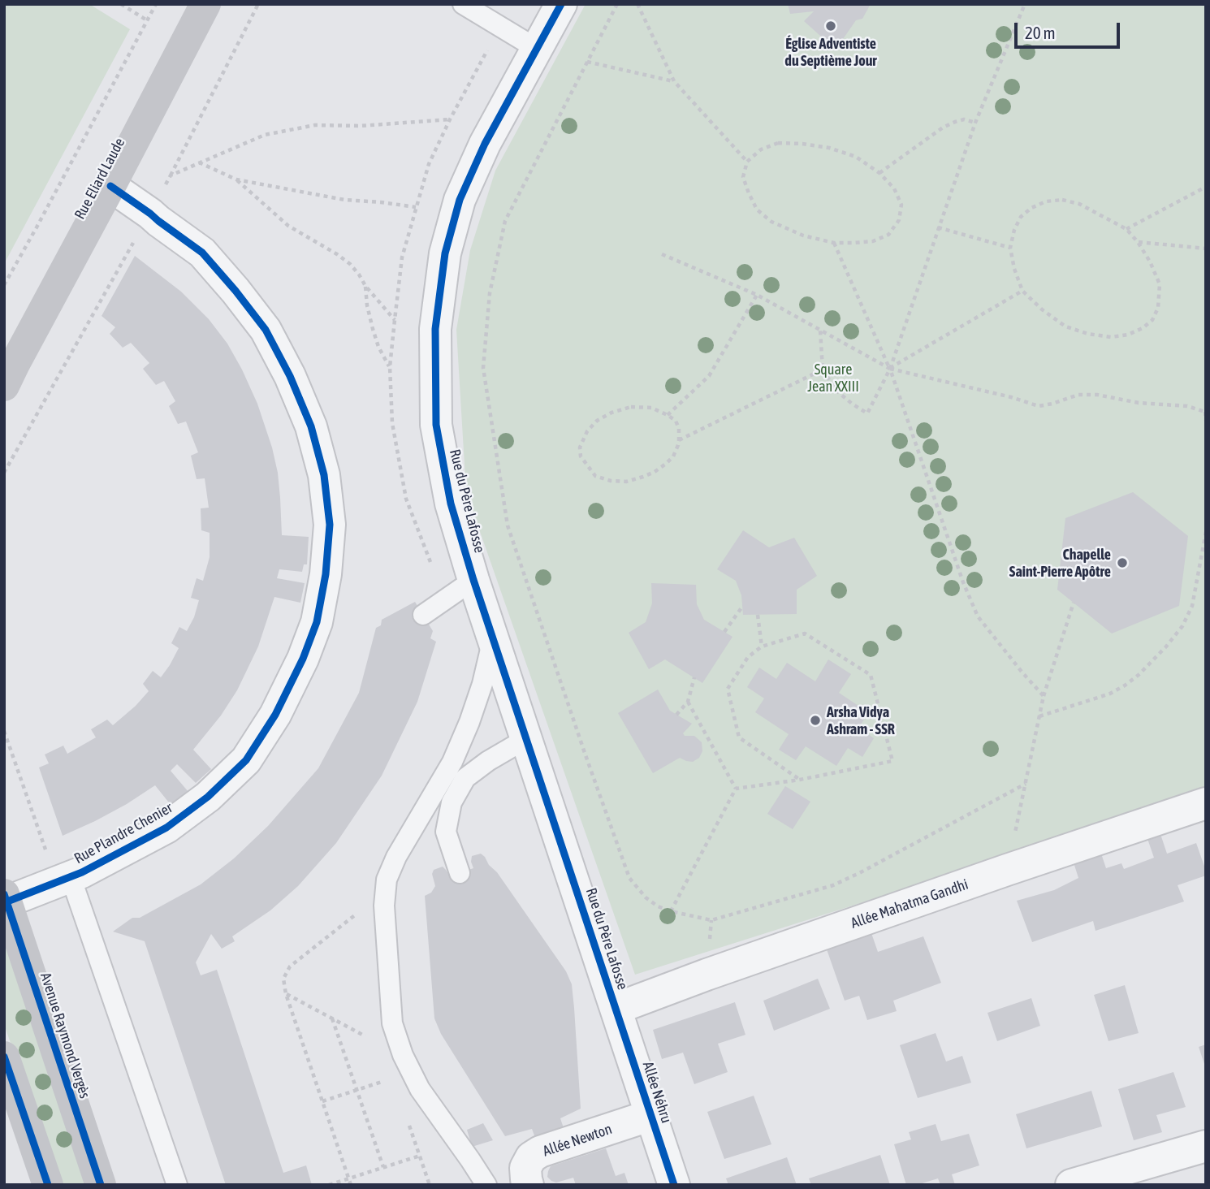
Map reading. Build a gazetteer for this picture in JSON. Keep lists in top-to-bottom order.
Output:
{
  "streets": {
    "main road": ["Rue Eliard Laude", "Avenue Raymond Vergès"],
    "street": [
      "Rue du Père Lafosse",
      "Rue Plandre Chenier",
      "Allée Mahatma Gandhi",
      "Allée Néhru",
      "Allée Newton"
    ]
  },
  "crossings": [
    ["Rue Eliard Laude", "Rue Plandre Chenier"],
    ["Rue du Père Lafosse", "Allée Mahatma Gandhi"],
    ["Rue du Père Lafosse", "Allée Néhru"],
    ["Rue Plandre Chenier", "Avenue Raymond Vergès"],
    ["Allée Mahatma Gandhi", "Allée Néhru"],
    ["Allée Néhru", "Allée Newton"]
  ],
  "parks": ["Square Jean XXIII"],
  "places": ["Église Adventiste du Septième Jour", "Chapelle Saint-Pierre Apôtre", "Arsha Vidya Ashram - SSR"],
  "scale_bar": "20 m"
}
